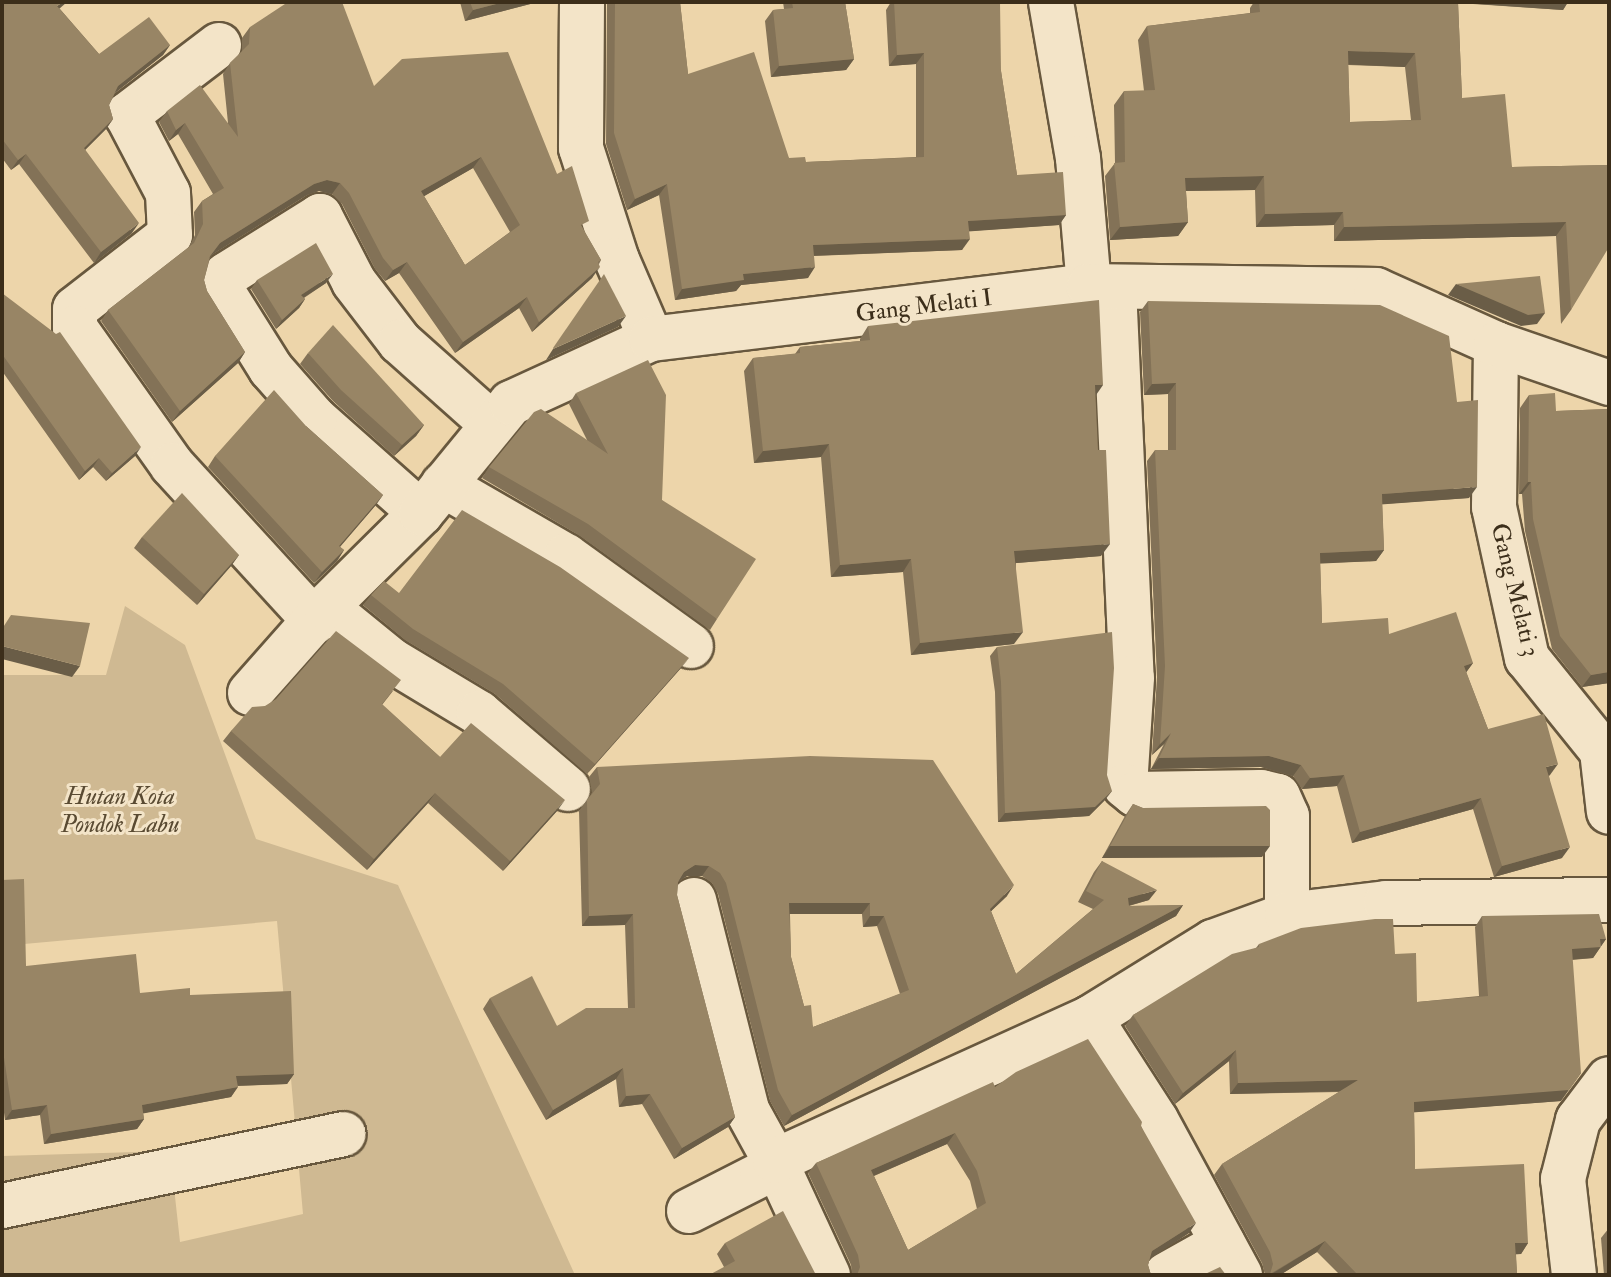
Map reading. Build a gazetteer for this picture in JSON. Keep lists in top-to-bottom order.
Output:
{
  "streets": {
    "street": ["Gang Melati I", "Gang Melati 3"]
  },
  "crossings": [
    ["Gang Melati I", "Gang Melati 3"]
  ],
  "parks": ["Hutan Kota Pondok Labu"]
}
